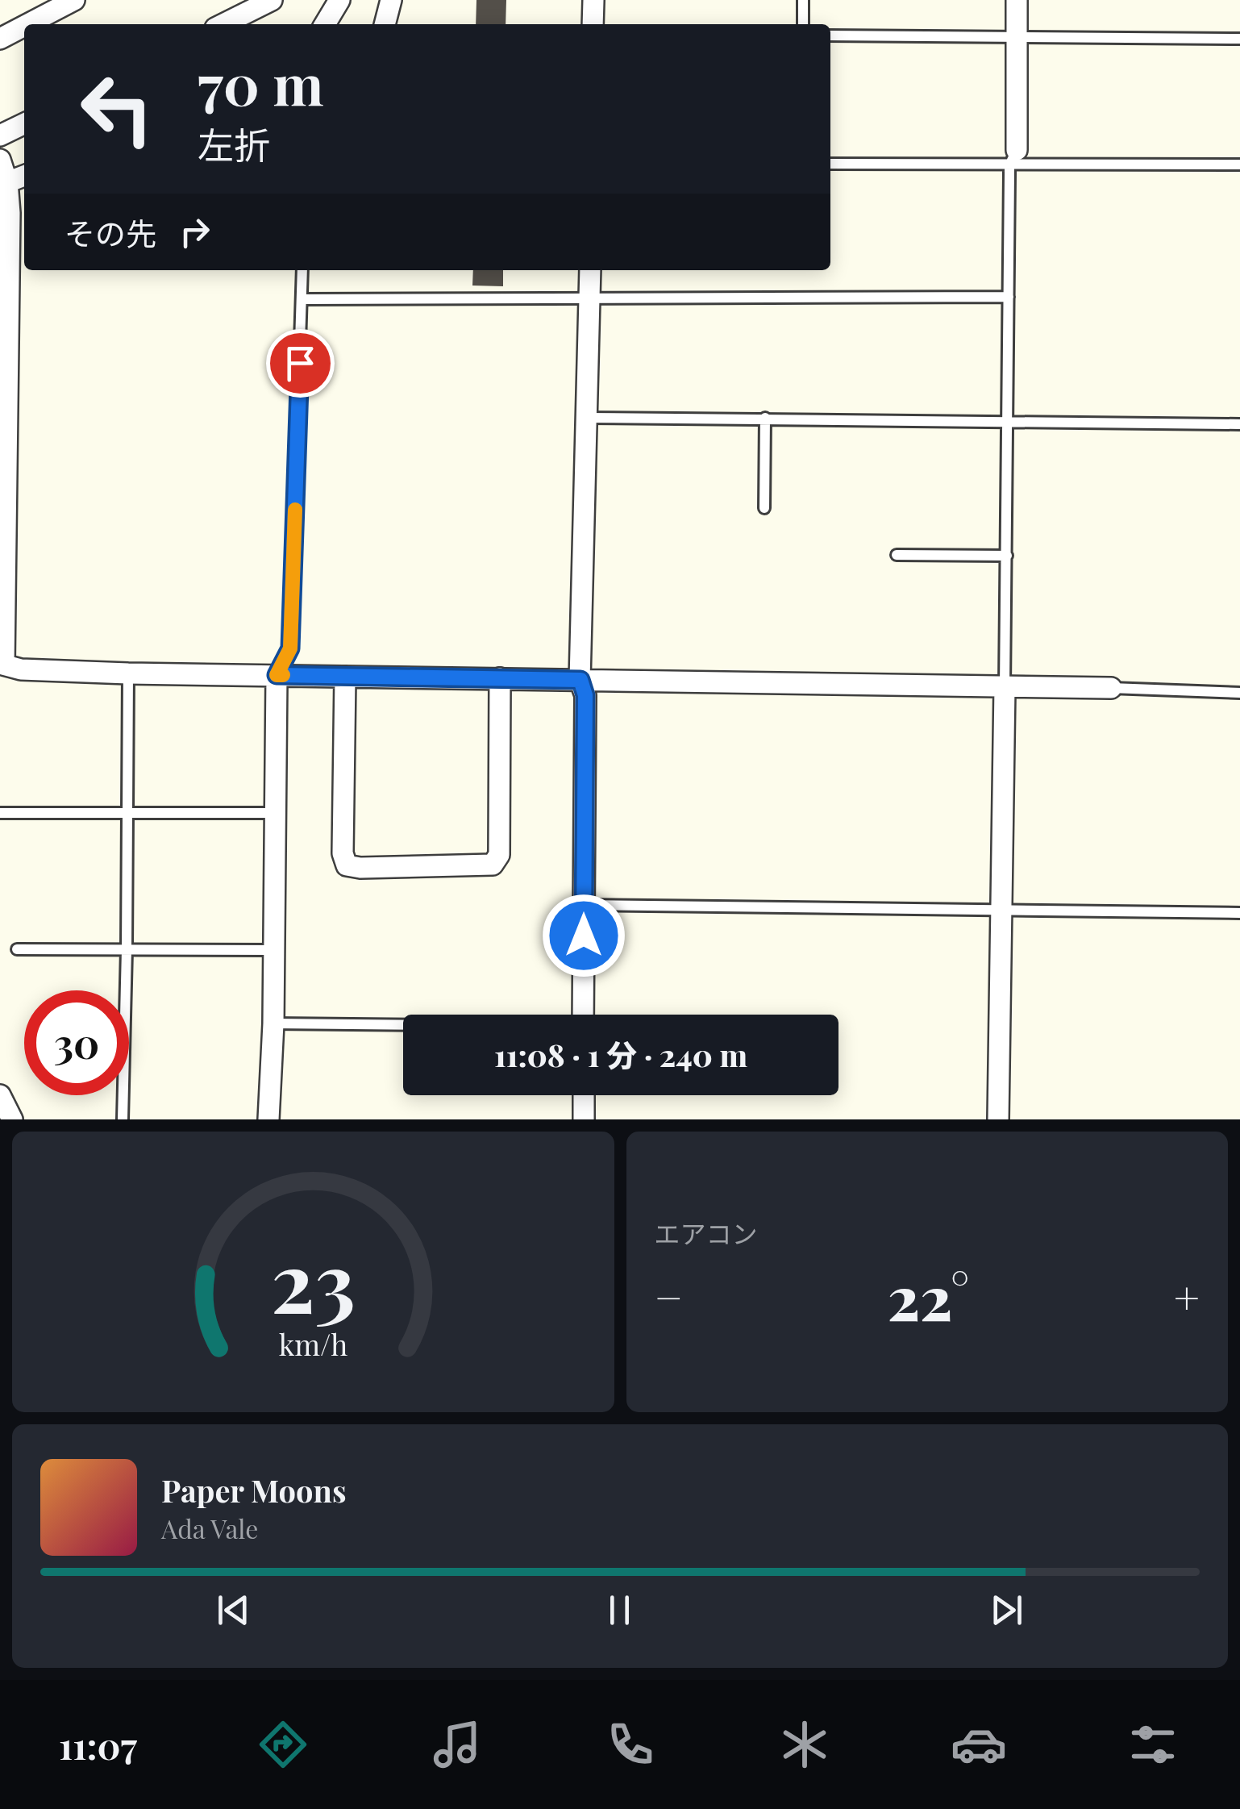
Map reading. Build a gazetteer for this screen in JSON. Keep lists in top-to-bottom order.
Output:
{
  "page": {
    "turn": ["70 m", "左折"],
    "then": "その先",
    "limit": "30",
    "trip": "11:08 · 1 分 · 240 m",
    "tile": "エアコン",
    "heat": ["−", "22°", "+"],
    "song": ["Paper Moons", "Ada Vale"],
    "tabs": "11:07",
    "gauge": ["23", "km/h"]
  }
}
